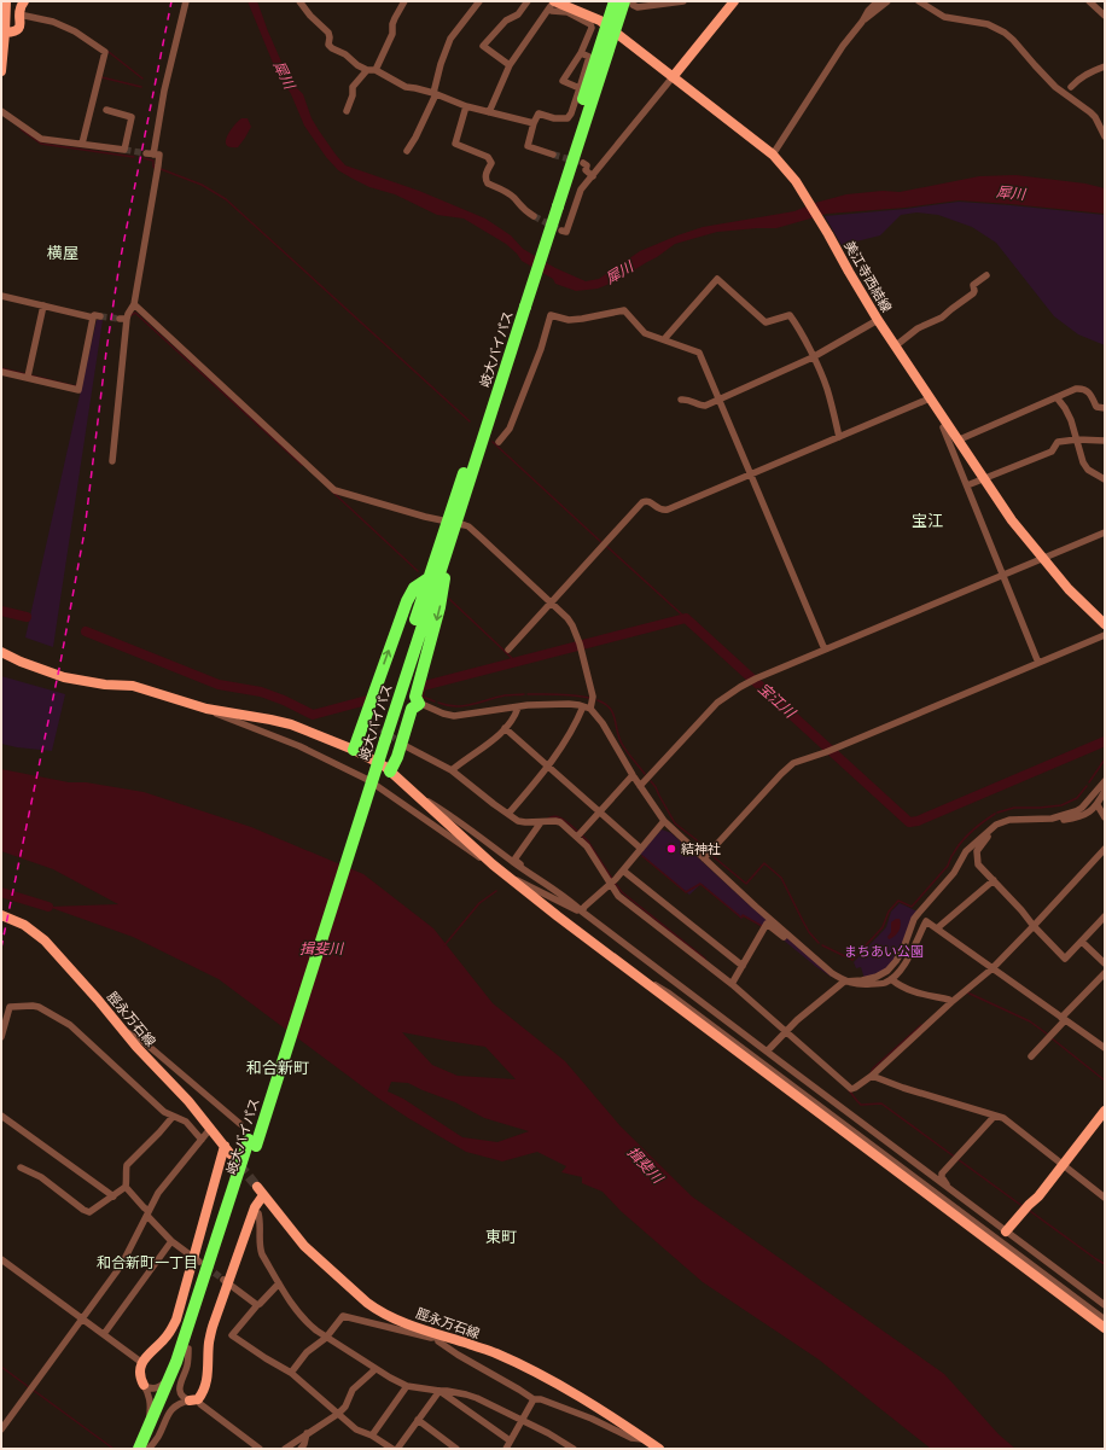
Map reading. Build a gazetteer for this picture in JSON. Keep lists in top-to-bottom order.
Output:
{
  "streets": {
    "highway": ["岐大バイパス"],
    "street": ["美江寺西結線", "脛永万石線"]
  },
  "crossings": [
    ["美江寺西結線", "岐大バイパス"]
  ],
  "districts": [
    "横屋",
    "宝江",
    "和合新町",
    "東町",
    "和合新町一丁目"
  ],
  "water": ["犀川", "宝江川", "揖斐川"],
  "parks": ["まちあい公園"],
  "places": ["結神社"]
}
